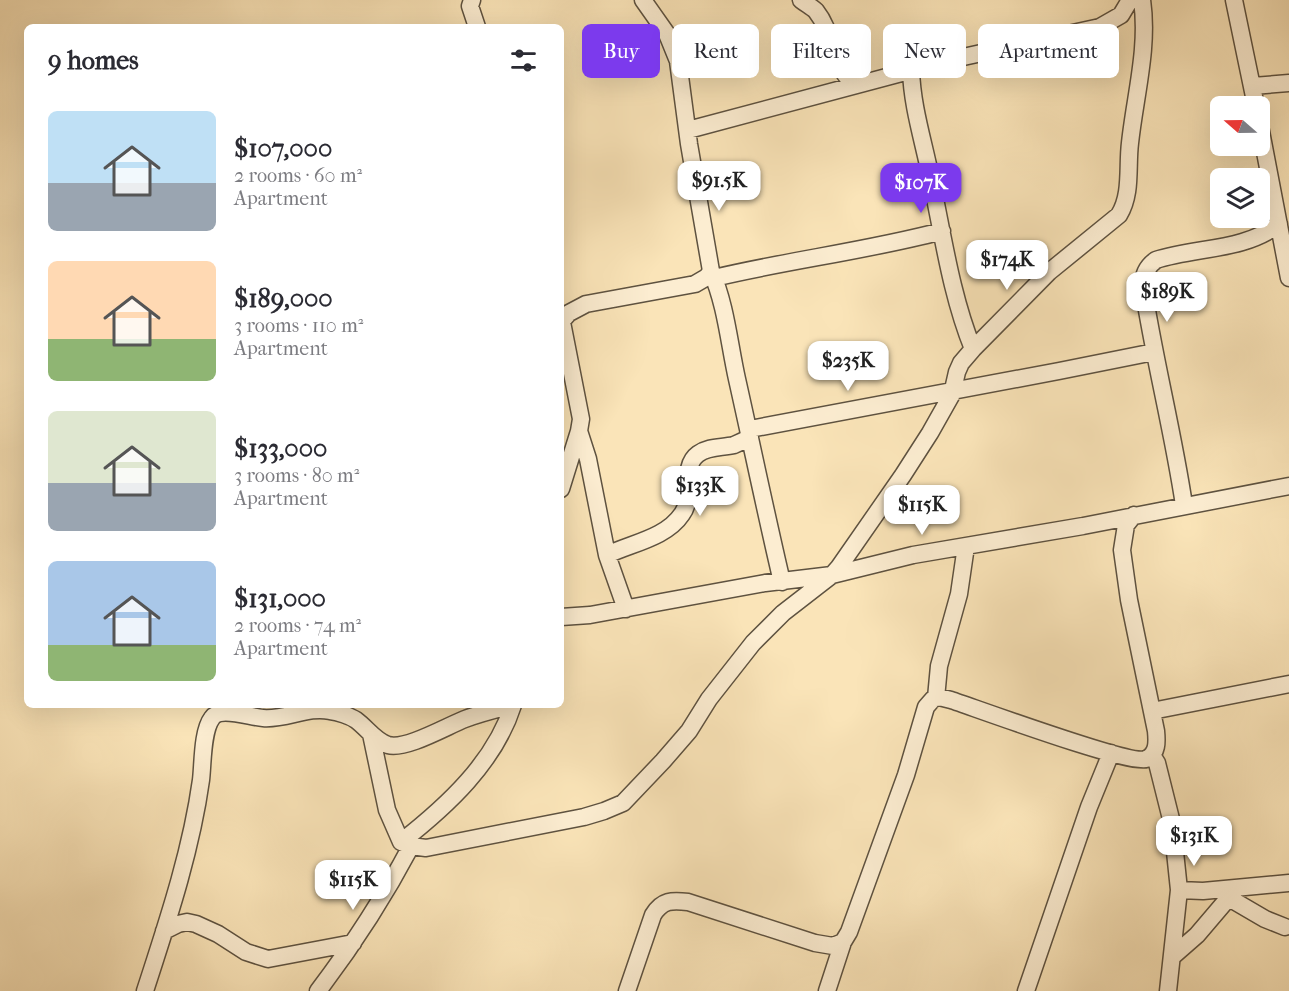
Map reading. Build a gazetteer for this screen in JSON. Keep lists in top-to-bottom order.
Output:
{
  "north": "left",
  "page": {
    "chip": [
      "Buy",
      "Rent",
      "Filters",
      "New",
      "Apartment"
    ],
    "heading": "9 homes",
    "list": [
      {
        "name": "$107,000",
        "note": "2 rooms · 60 m² · Apartment"
      },
      {
        "name": "$189,000",
        "note": "3 rooms · 110 m² · Apartment"
      },
      {
        "name": "$133,000",
        "note": "3 rooms · 80 m² · Apartment"
      },
      {
        "name": "$131,000",
        "note": "2 rooms · 74 m² · Apartment"
      }
    ],
    "price": [
      "$91.5K",
      "$107K",
      "$174K",
      "$189K",
      "$235K",
      "$133K",
      "$115K",
      "$131K",
      "$115K"
    ]
  }
}
